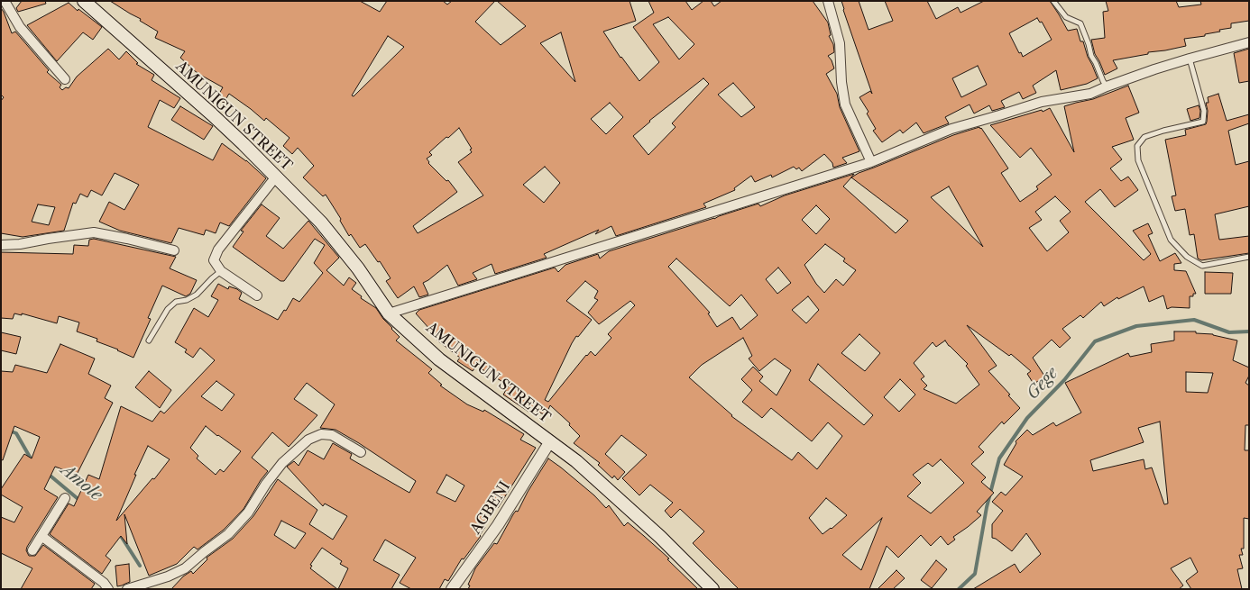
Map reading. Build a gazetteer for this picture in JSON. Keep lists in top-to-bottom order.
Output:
{
  "streets": {
    "main road": ["AMUNIGUN STREET"],
    "street": ["AGBENI"]
  },
  "crossings": [
    ["AMUNIGUN STREET", "AGBENI"]
  ],
  "water": ["Gege", "Amole"]
}
